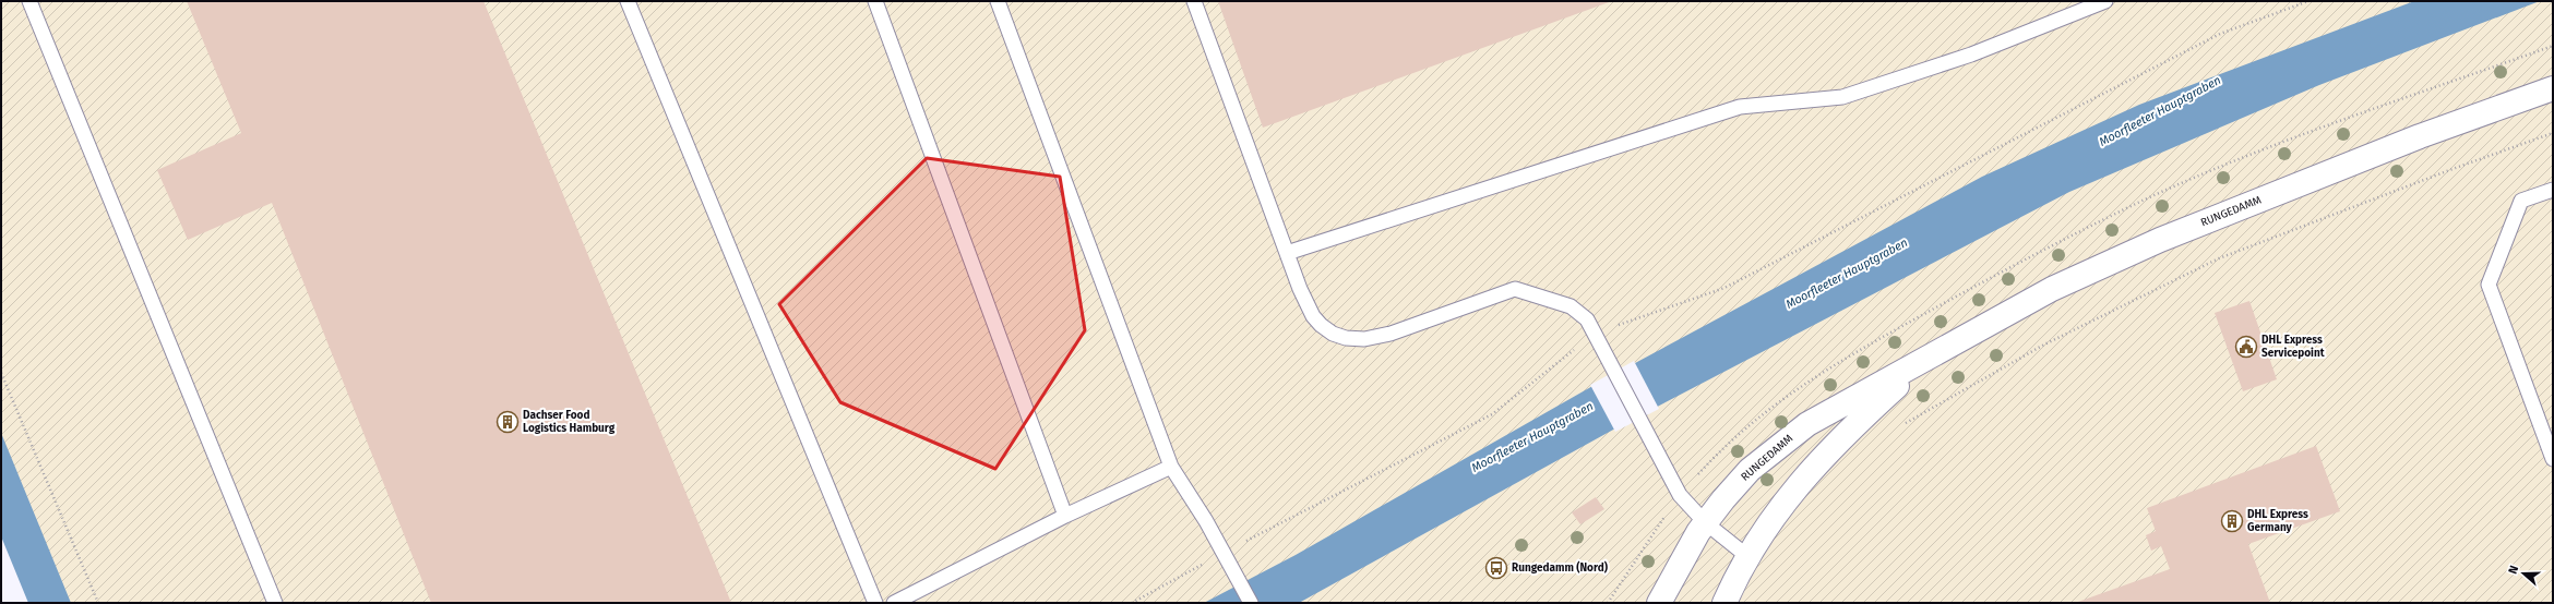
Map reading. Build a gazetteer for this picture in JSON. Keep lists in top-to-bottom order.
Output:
{
  "streets": {
    "street": ["RUNGEDAMM"]
  },
  "water": ["Moorfleeter Hauptgraben"],
  "places": {
    "public building": ["DHL Express Servicepoint"],
    "building": ["Dachser Food Logistics Hamburg", "DHL Express Germany"],
    "bus stop": ["Rungedamm (Nord)"]
  },
  "north": "left"
}
